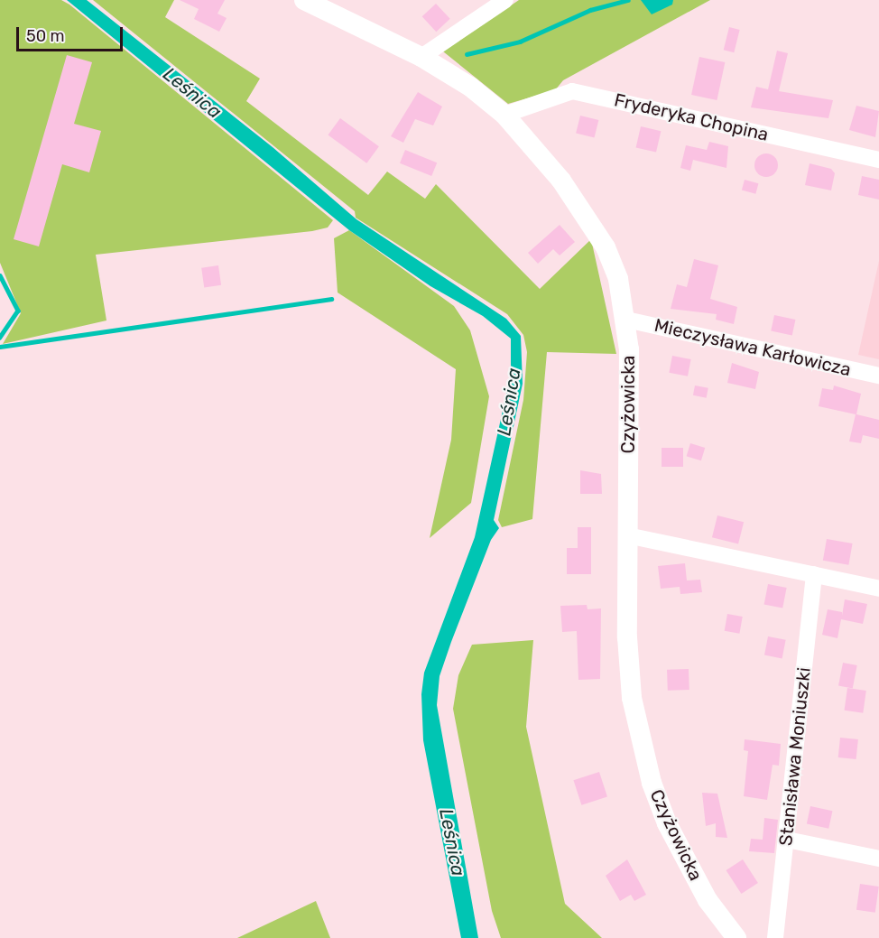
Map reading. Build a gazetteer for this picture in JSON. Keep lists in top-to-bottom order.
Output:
{
  "streets": {
    "street": [
      "Fryderyka Chopina",
      "Mieczysława Karłowicza",
      "Czyżowicka",
      "Stanisława Moniuszki"
    ]
  },
  "crossings": [
    ["Fryderyka Chopina", "Czyżowicka"],
    ["Mieczysława Karłowicza", "Czyżowicka"]
  ],
  "water": ["Leśnica"],
  "scale_bar": "50 m"
}
